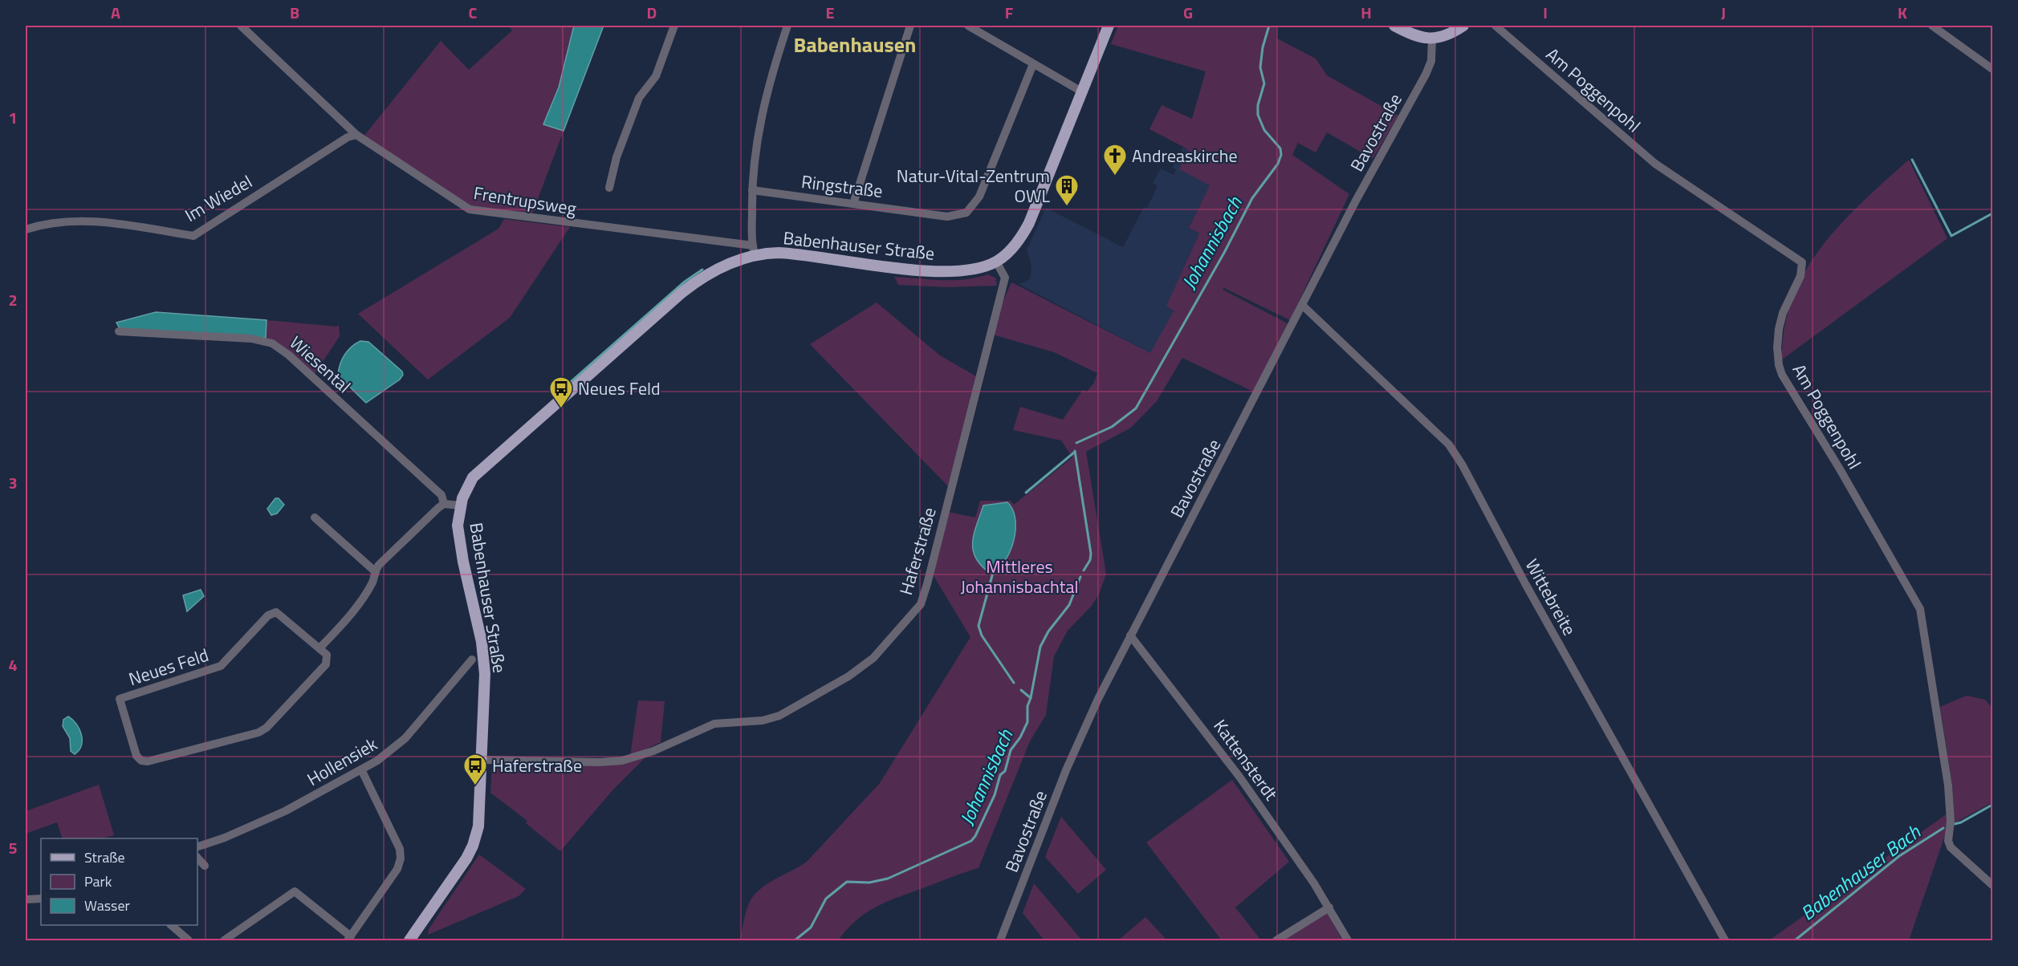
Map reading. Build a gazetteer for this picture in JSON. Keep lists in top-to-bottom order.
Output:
{
  "streets": {
    "main road": ["Babenhauser Straße"],
    "street": [
      "Am Poggenpohl",
      "Bavostraße",
      "Ringstraße",
      "Im Wiedel",
      "Frentrupsweg",
      "Wiesental",
      "Haferstraße",
      "Wittebreite",
      "Neues Feld",
      "Kattensterdt",
      "Hollensiek"
    ]
  },
  "crossings": [
    ["Bavostraße", "Wittebreite"],
    ["Bavostraße", "Kattensterdt"],
    ["Im Wiedel", "Frentrupsweg"],
    ["Frentrupsweg", "Babenhauser Straße"],
    ["Babenhauser Straße", "Haferstraße"]
  ],
  "districts": ["Babenhausen"],
  "water": ["Johannisbach", "Babenhauser Bach"],
  "parks": ["Mittleres Johannisbachtal"],
  "places": {
    "church": ["Andreaskirche"],
    "building": ["Natur-Vital-Zentrum OWL"],
    "bus stop": ["Neues Feld", "Haferstraße"]
  },
  "legend": ["Straße", "Park", "Wasser"],
  "grid": {
    "columns": [
      "A",
      "B",
      "C",
      "D",
      "E",
      "F",
      "G",
      "H",
      "I",
      "J",
      "K"
    ],
    "rows": [
      "1",
      "2",
      "3",
      "4",
      "5"
    ]
  }
}
